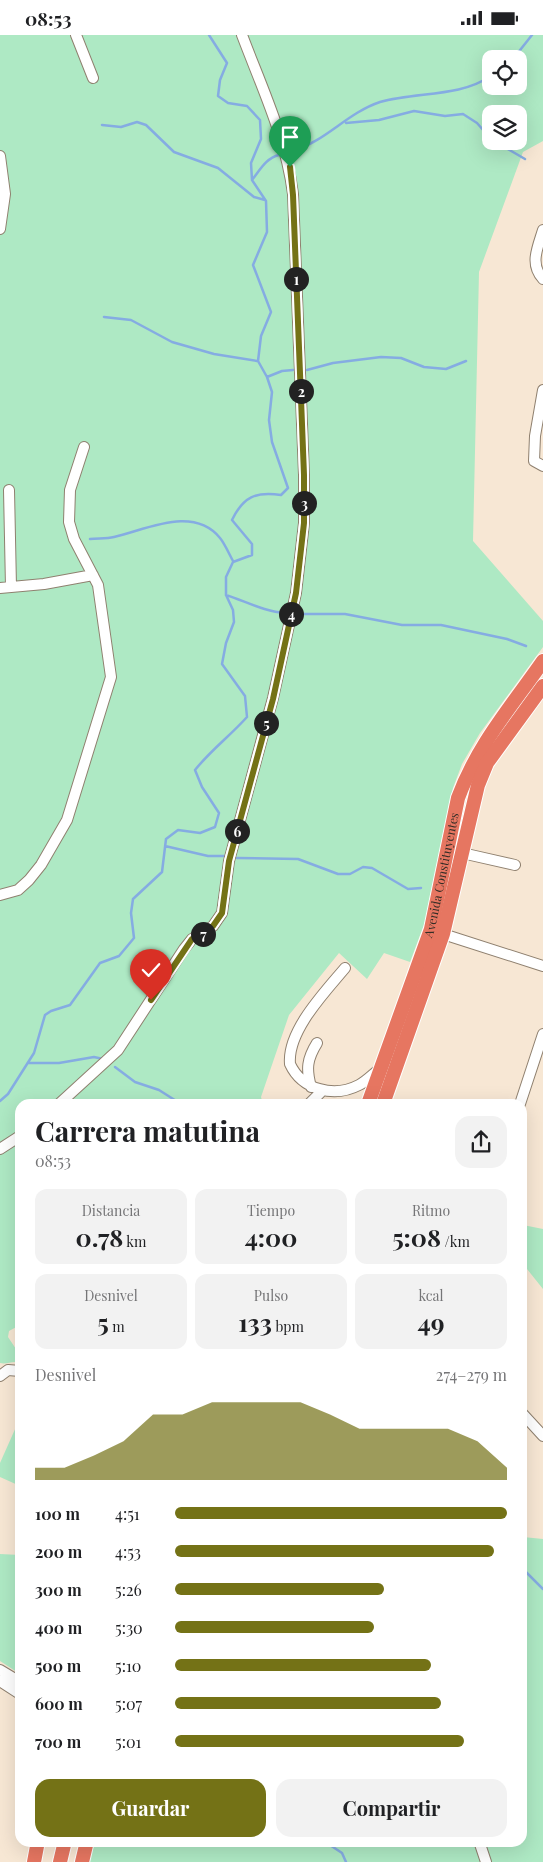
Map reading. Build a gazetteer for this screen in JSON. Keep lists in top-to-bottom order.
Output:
{
  "streets": {
    "highway": ["Avenida Constituyentes"]
  },
  "page": {
    "status": "08:53",
    "pins": [
      "1",
      "2",
      "3",
      "4",
      "5",
      "6",
      "7"
    ],
    "heading": ["Carrera matutina", "08:53"],
    "stats": [
      ["Distancia", "0.78 km"],
      ["Tiempo", "4:00"],
      ["Ritmo", "5:08 /km"],
      ["Desnivel", "5 m"],
      ["Pulso", "133 bpm"],
      ["kcal", "49"]
    ],
    "chart": ["Desnivel", "274–279 m"],
    "list": [
      {
        "name": "100 m",
        "note": "4:51"
      },
      {
        "name": "200 m",
        "note": "4:53"
      },
      {
        "name": "300 m",
        "note": "5:26"
      },
      {
        "name": "400 m",
        "note": "5:30"
      },
      {
        "name": "500 m",
        "note": "5:10"
      },
      {
        "name": "600 m",
        "note": "5:07"
      },
      {
        "name": "700 m",
        "note": "5:01"
      }
    ],
    "buttons": ["Guardar", "Compartir"]
  }
}
